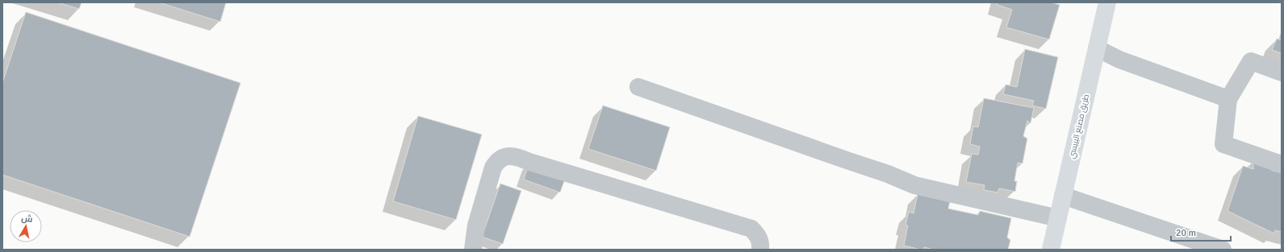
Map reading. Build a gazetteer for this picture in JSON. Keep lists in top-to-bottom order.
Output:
{
  "streets": {
    "main road": ["طريق مصنع البيبسي"]
  },
  "scale_bar": "20 m",
  "north": "top"
}
